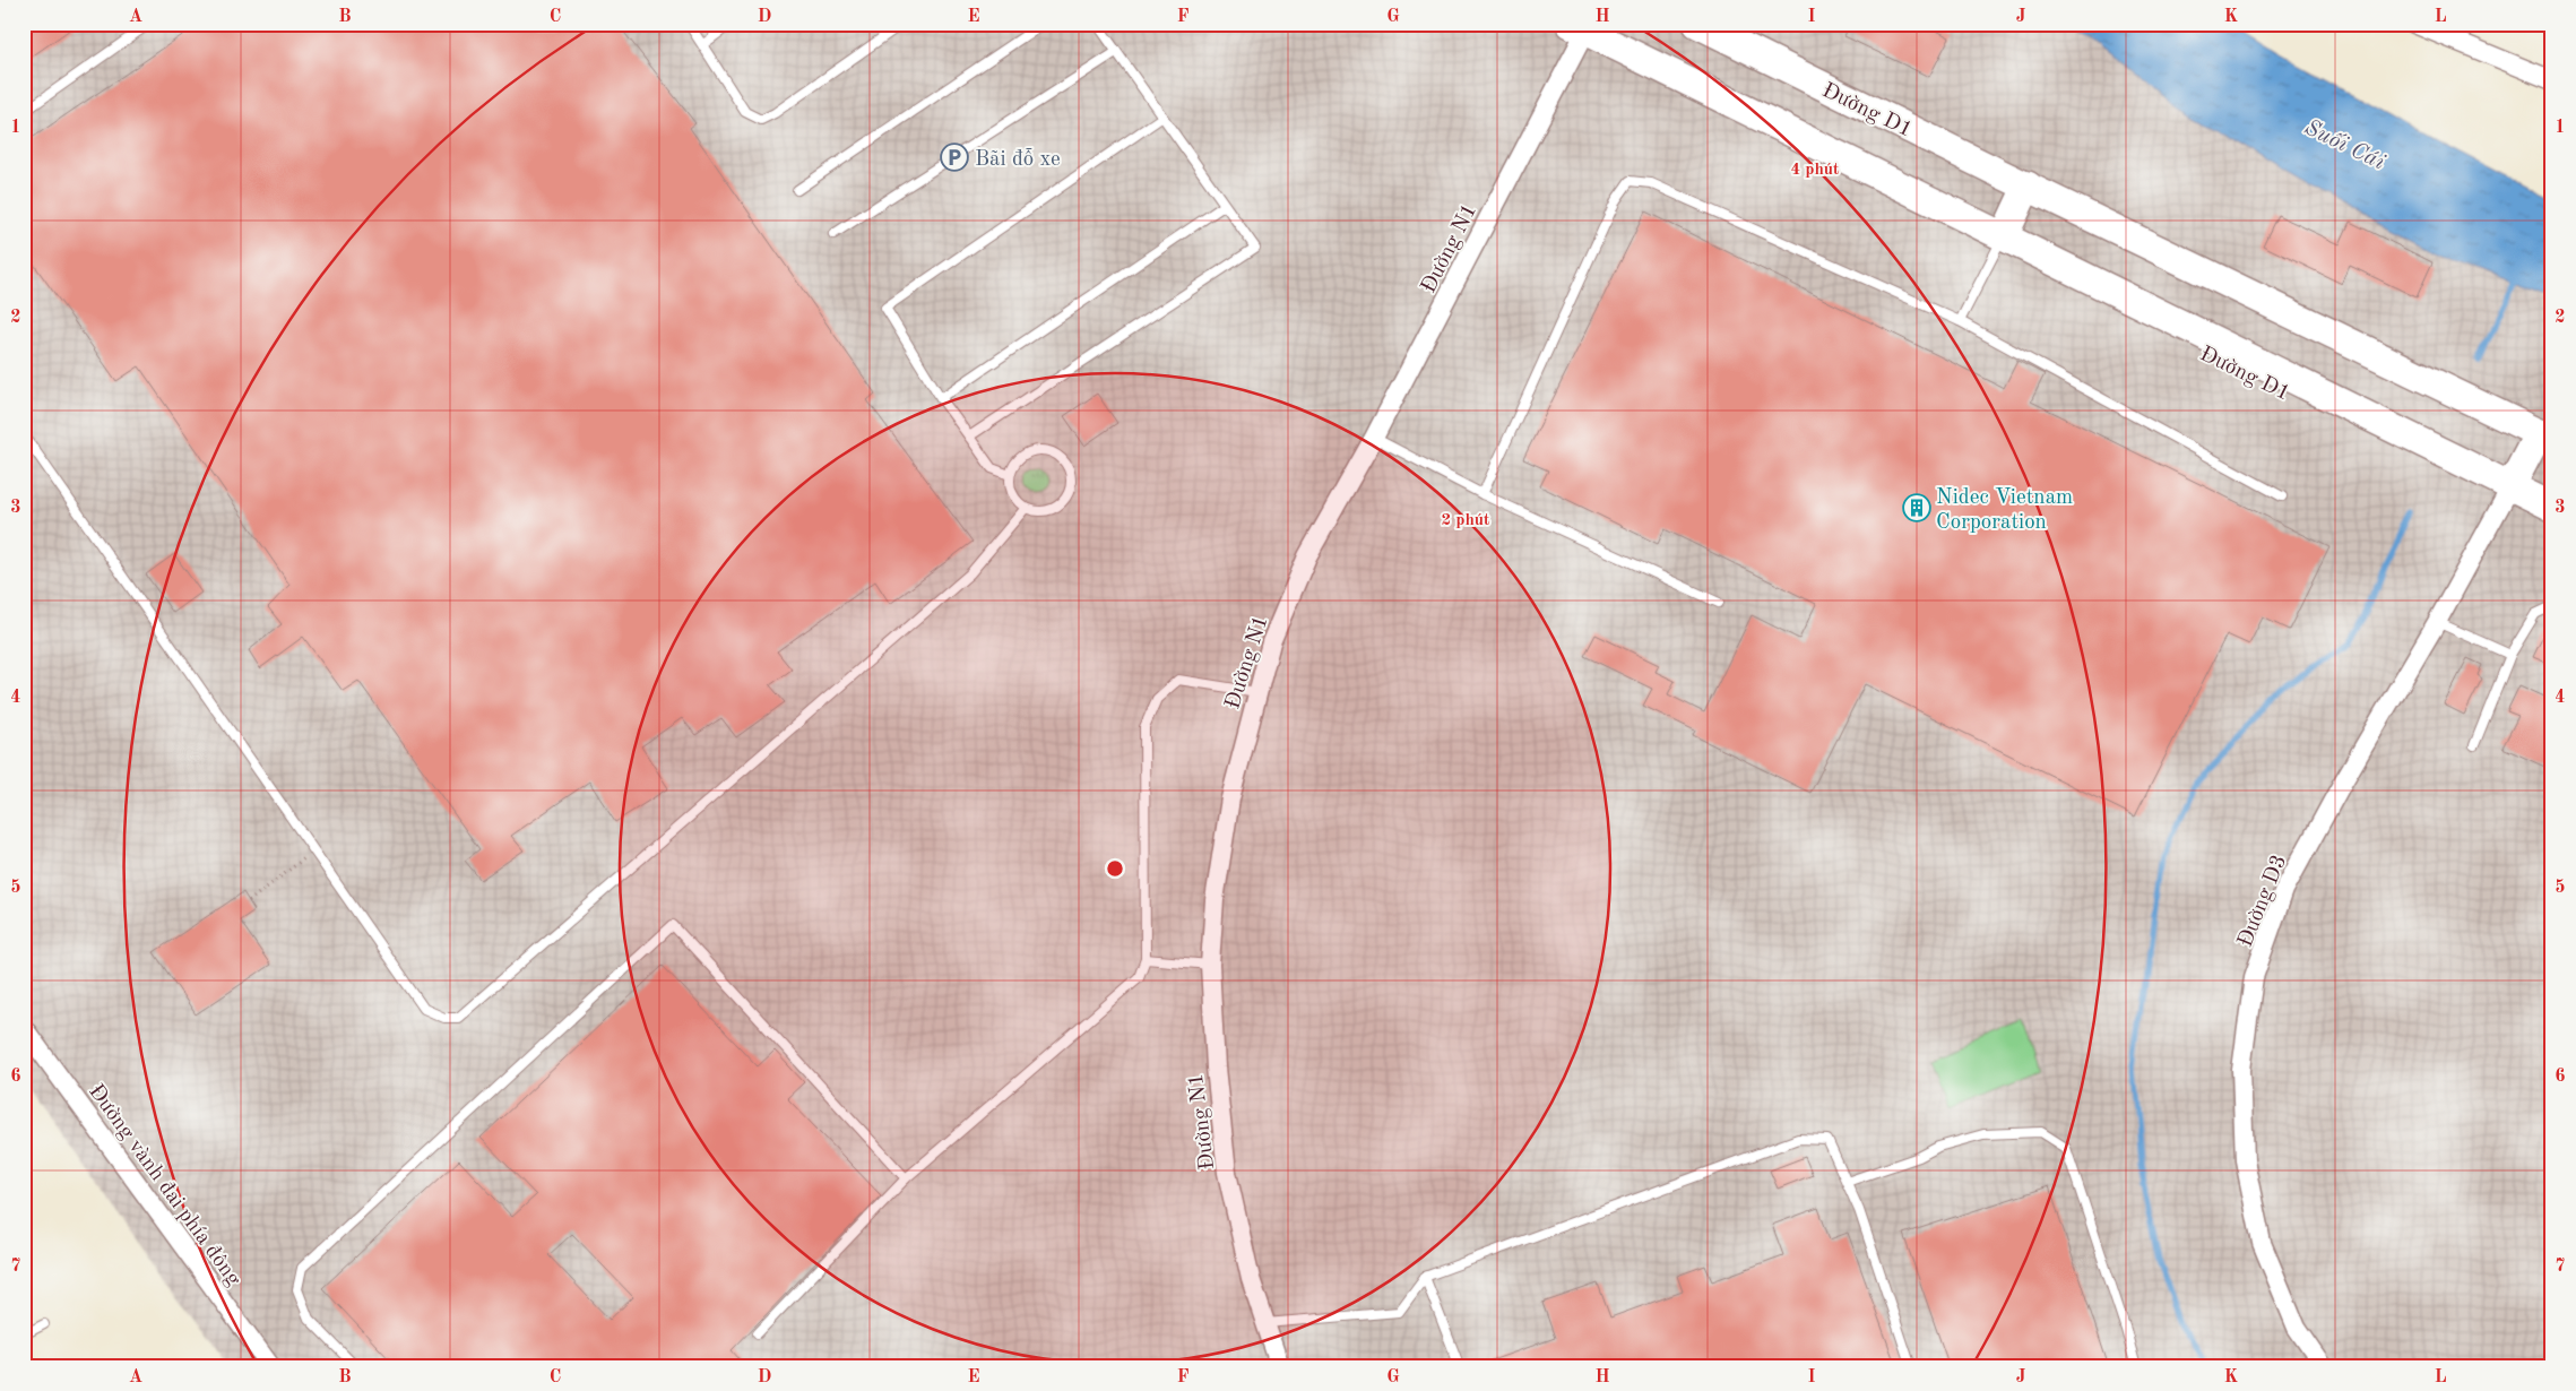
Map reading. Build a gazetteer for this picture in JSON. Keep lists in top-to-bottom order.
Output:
{
  "streets": {
    "main road": ["Đường D1"],
    "street": ["Đường N1", "Đường D3", "Đường vành đai phía đông"]
  },
  "crossings": [
    ["Đường D1", "Đường N1"],
    ["Đường D1", "Đường D3"]
  ],
  "water": ["Suối Cái"],
  "places": {
    "parking": ["Bãi đỗ xe"],
    "building": ["Nidec Vietnam Corporation"]
  },
  "grid": {
    "columns": [
      "A",
      "B",
      "C",
      "D",
      "E",
      "F",
      "G",
      "H",
      "I",
      "J",
      "K",
      "L"
    ],
    "rows": [
      "1",
      "2",
      "3",
      "4",
      "5",
      "6",
      "7"
    ]
  },
  "rings": ["4 phút", "2 phút"]
}
